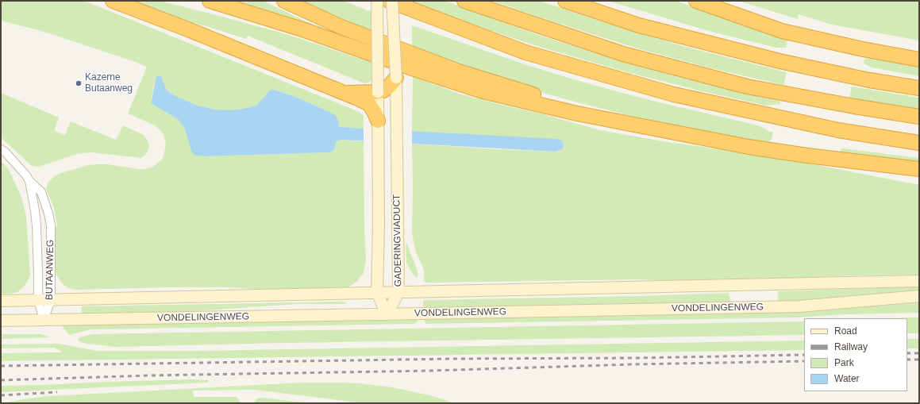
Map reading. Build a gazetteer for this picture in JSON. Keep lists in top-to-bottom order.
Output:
{
  "streets": {
    "main road": ["GADERINGVIADUCT", "VONDELINGENWEG"],
    "street": ["BUTAANWEG"]
  },
  "crossings": [
    ["GADERINGVIADUCT", "VONDELINGENWEG"],
    ["BUTAANWEG", "VONDELINGENWEG"]
  ],
  "places": ["Kazerne Butaanweg"],
  "legend": [
    "Road",
    "Railway",
    "Park",
    "Water"
  ]
}
